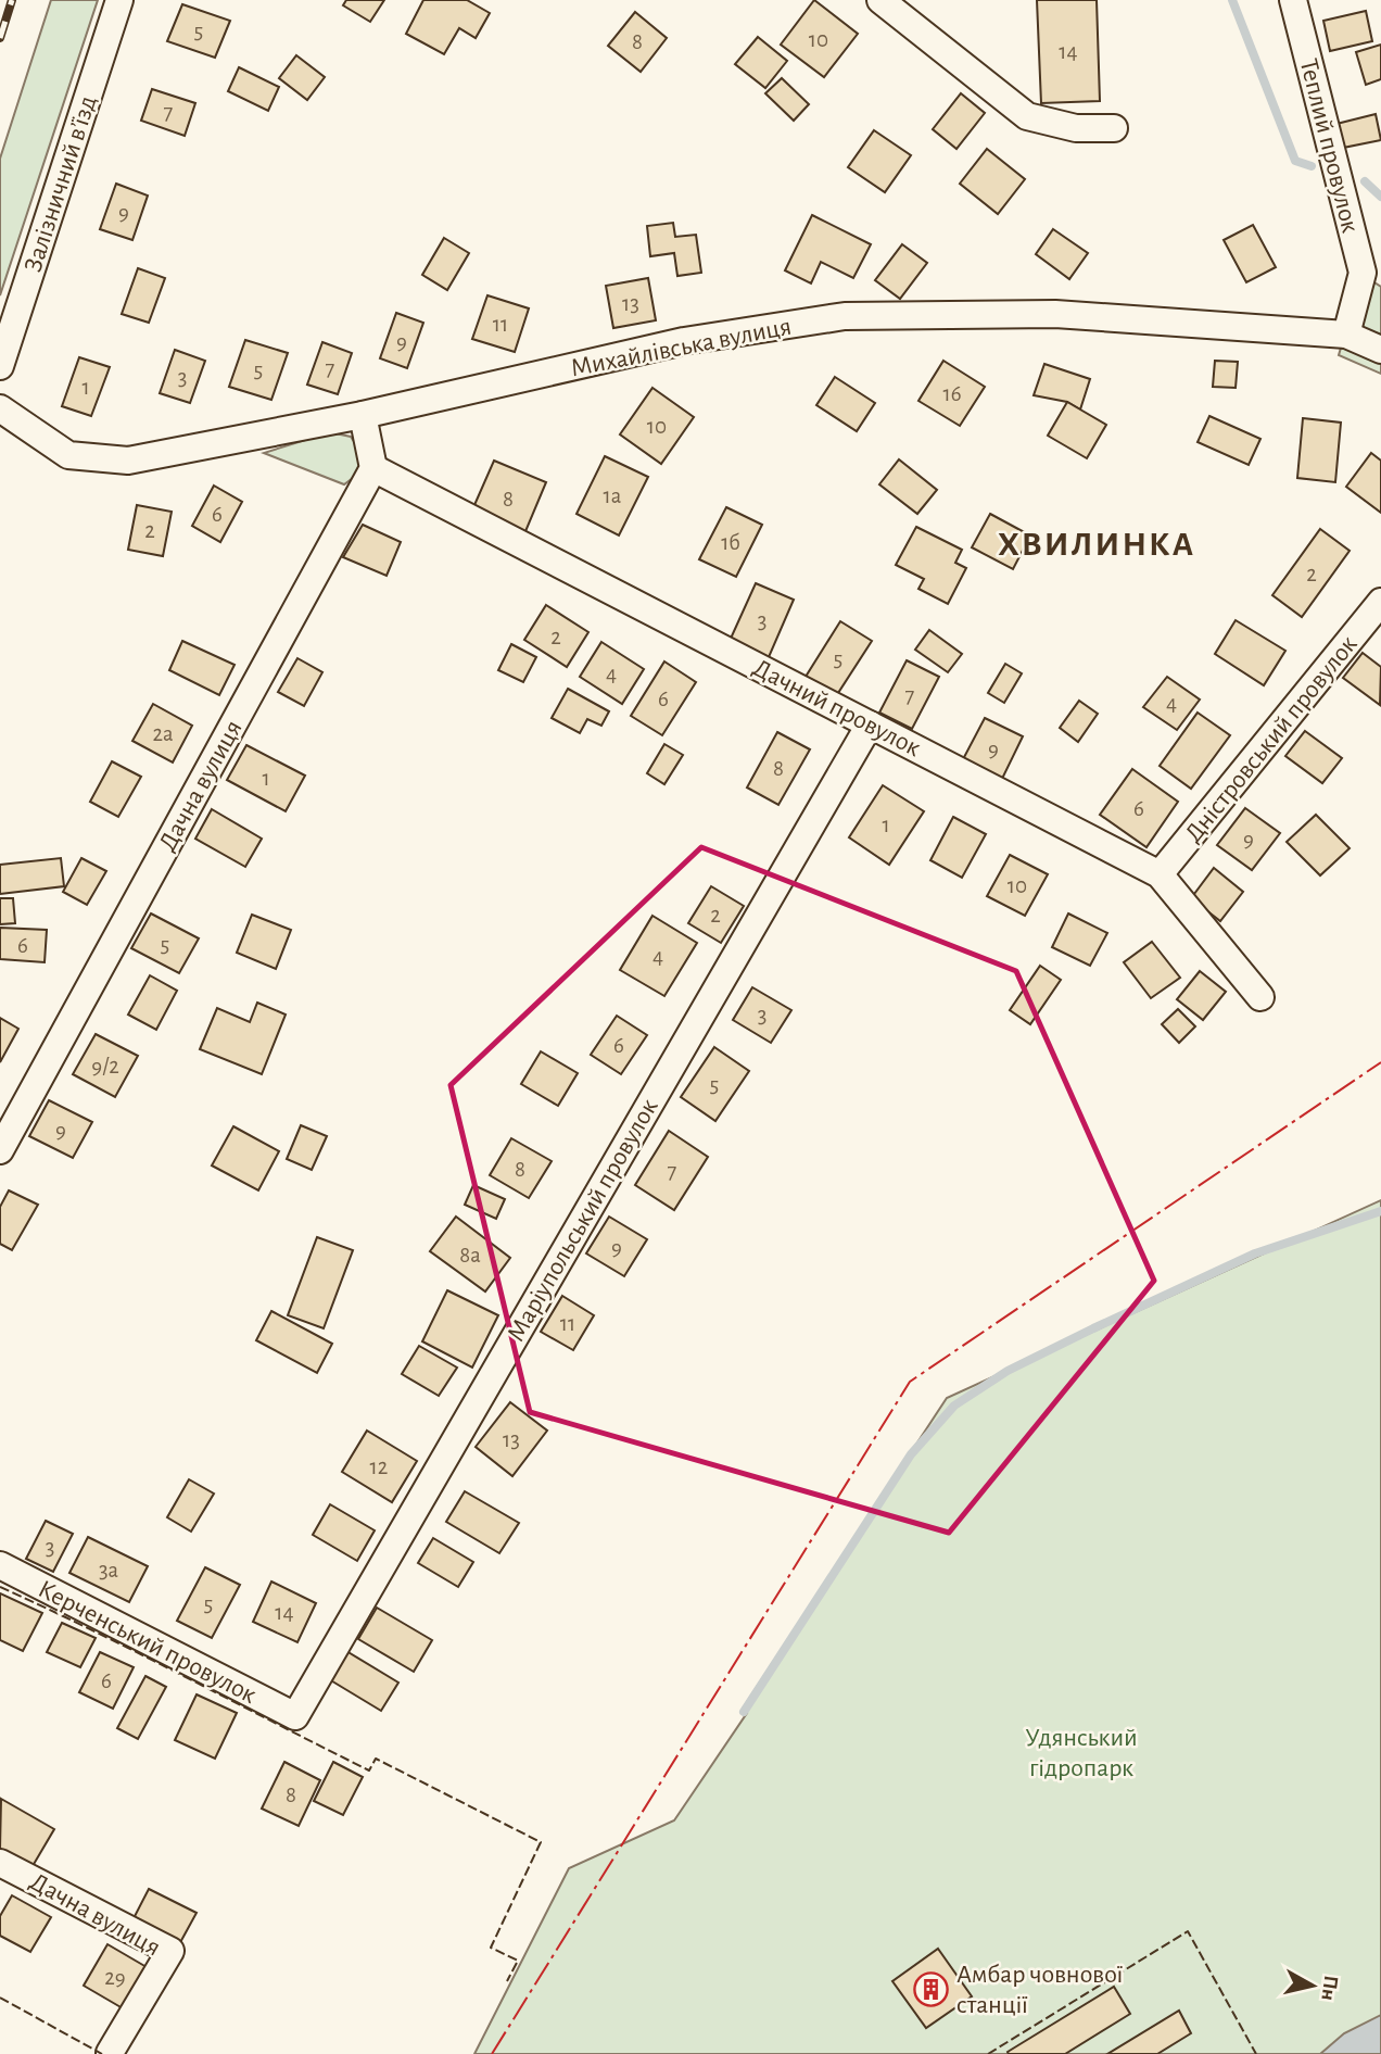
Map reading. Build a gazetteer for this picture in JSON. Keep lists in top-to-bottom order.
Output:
{
  "streets": {
    "street": [
      "Теплий провулок",
      "Залізничний в’їзд",
      "Михайлівська вулиця",
      "Дачний провулок",
      "Дністровський провулок",
      "Дачна вулиця",
      "Маріупольський провулок",
      "Керченський провулок"
    ]
  },
  "crossings": [
    ["Теплий провулок", "Михайлівська вулиця"],
    ["Дачний провулок", "Дністровський провулок"],
    ["Дачний провулок", "Дачна вулиця"],
    ["Дачний провулок", "Маріупольський провулок"],
    ["Маріупольський провулок", "Керченський провулок"]
  ],
  "districts": ["ХВИЛИНКА"],
  "parks": ["Удянський гідропарк"],
  "places": {
    "building": ["Амбар човнової станції"]
  },
  "house_numbers": [
    "5",
    "10",
    "8",
    "14",
    "7",
    "9",
    "13",
    "11",
    "9",
    "7",
    "5",
    "3",
    "1",
    "16",
    "10",
    "1а",
    "8",
    "6",
    "2",
    "1б",
    "2",
    "3",
    "2",
    "5",
    "4",
    "7",
    "6",
    "4",
    "2а",
    "9",
    "8",
    "1",
    "6",
    "1",
    "9",
    "10",
    "2",
    "5",
    "6",
    "4",
    "3",
    "6",
    "9/2",
    "5",
    "9",
    "8",
    "7",
    "9",
    "8а",
    "11",
    "13",
    "12",
    "3",
    "3а",
    "5",
    "14",
    "6",
    "8",
    "29"
  ],
  "north": "right"
}
